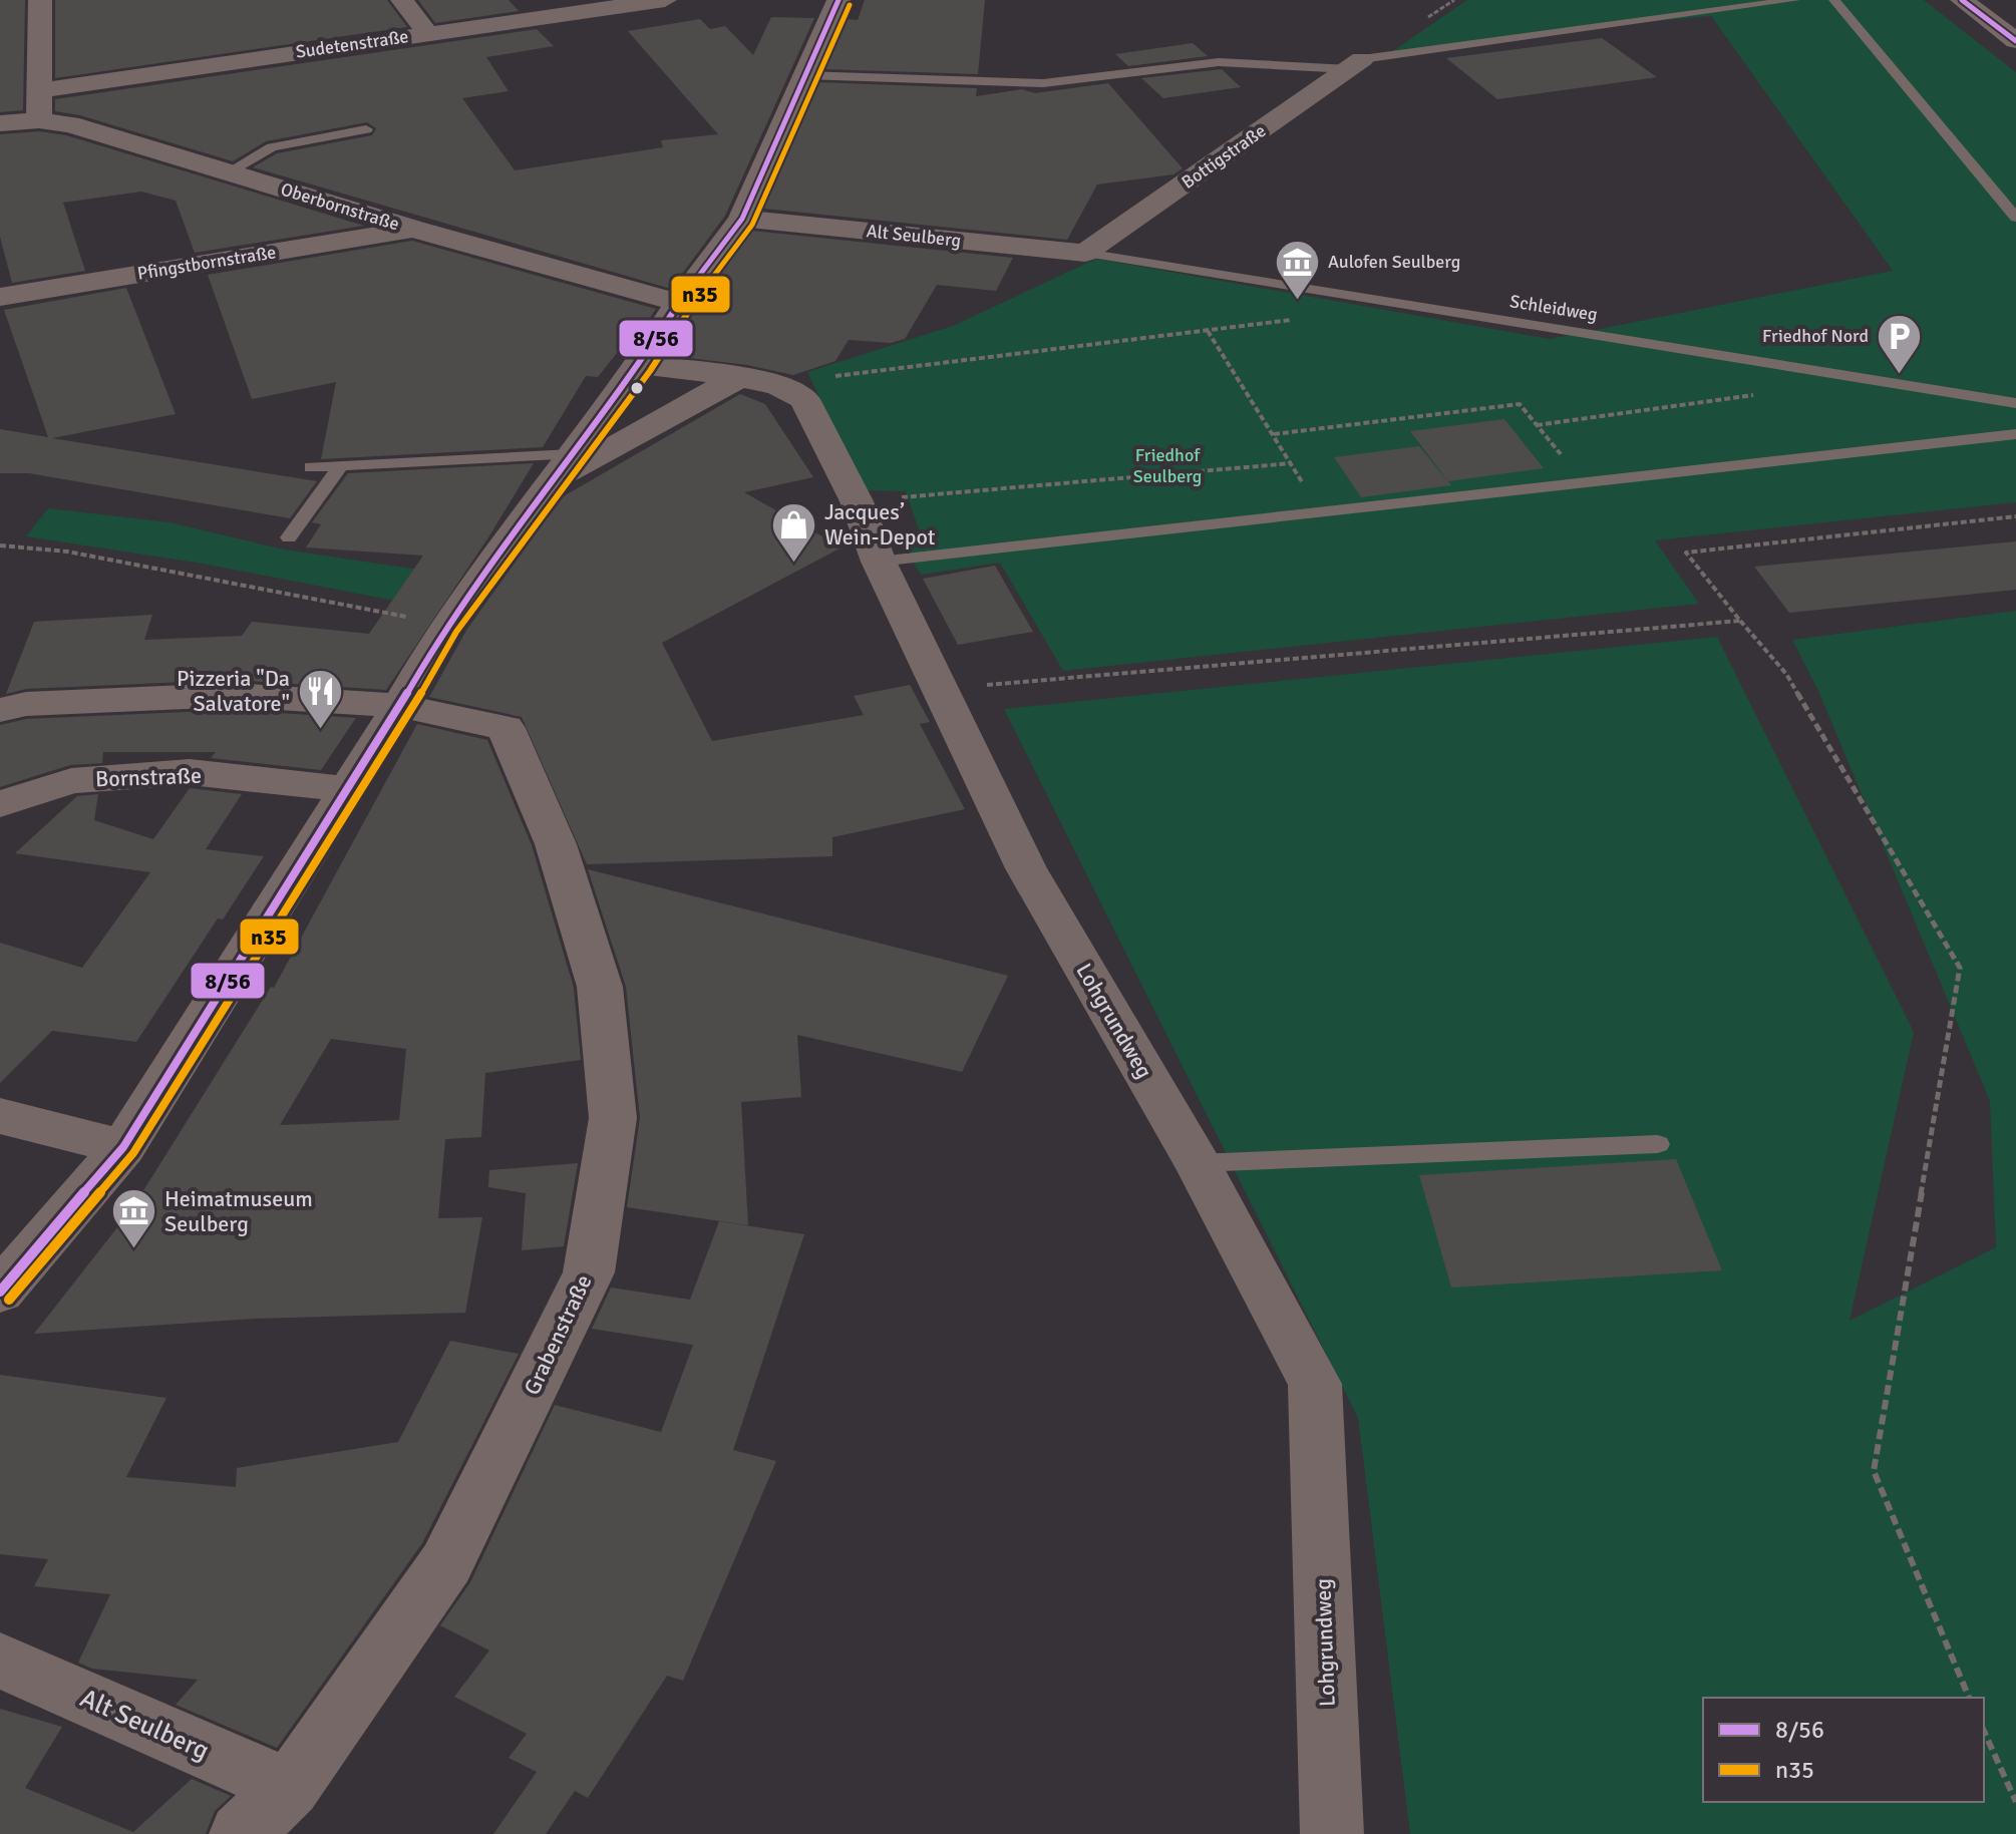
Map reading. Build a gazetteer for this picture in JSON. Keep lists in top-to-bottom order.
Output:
{
  "streets": {
    "street": [
      "Sudetenstraße",
      "Bottigstraße",
      "Oberbornstraße",
      "Alt Seulberg",
      "Pfingstbornstraße",
      "Bornstraße",
      "Lohgrundweg",
      "Grabenstraße"
    ],
    "lane": ["Schleidweg"]
  },
  "crossings": [
    ["Bottigstraße", "Alt Seulberg"],
    ["Bottigstraße", "Schleidweg"],
    ["Oberbornstraße", "Pfingstbornstraße"],
    ["Alt Seulberg", "Schleidweg"],
    ["Alt Seulberg", "Grabenstraße"]
  ],
  "parks": ["Friedhof Seulberg"],
  "places": {
    "museum": ["Aulofen Seulberg", "Heimatmuseum Seulberg"],
    "parking": ["Friedhof Nord"],
    "shop": ["Jacques’ Wein-Depot"],
    "restaurant": ["Pizzeria \"Da Salvatore\""]
  },
  "lines": ["transit line 8/56", "transit line n35"],
  "legend": ["8/56", "n35"]
}
